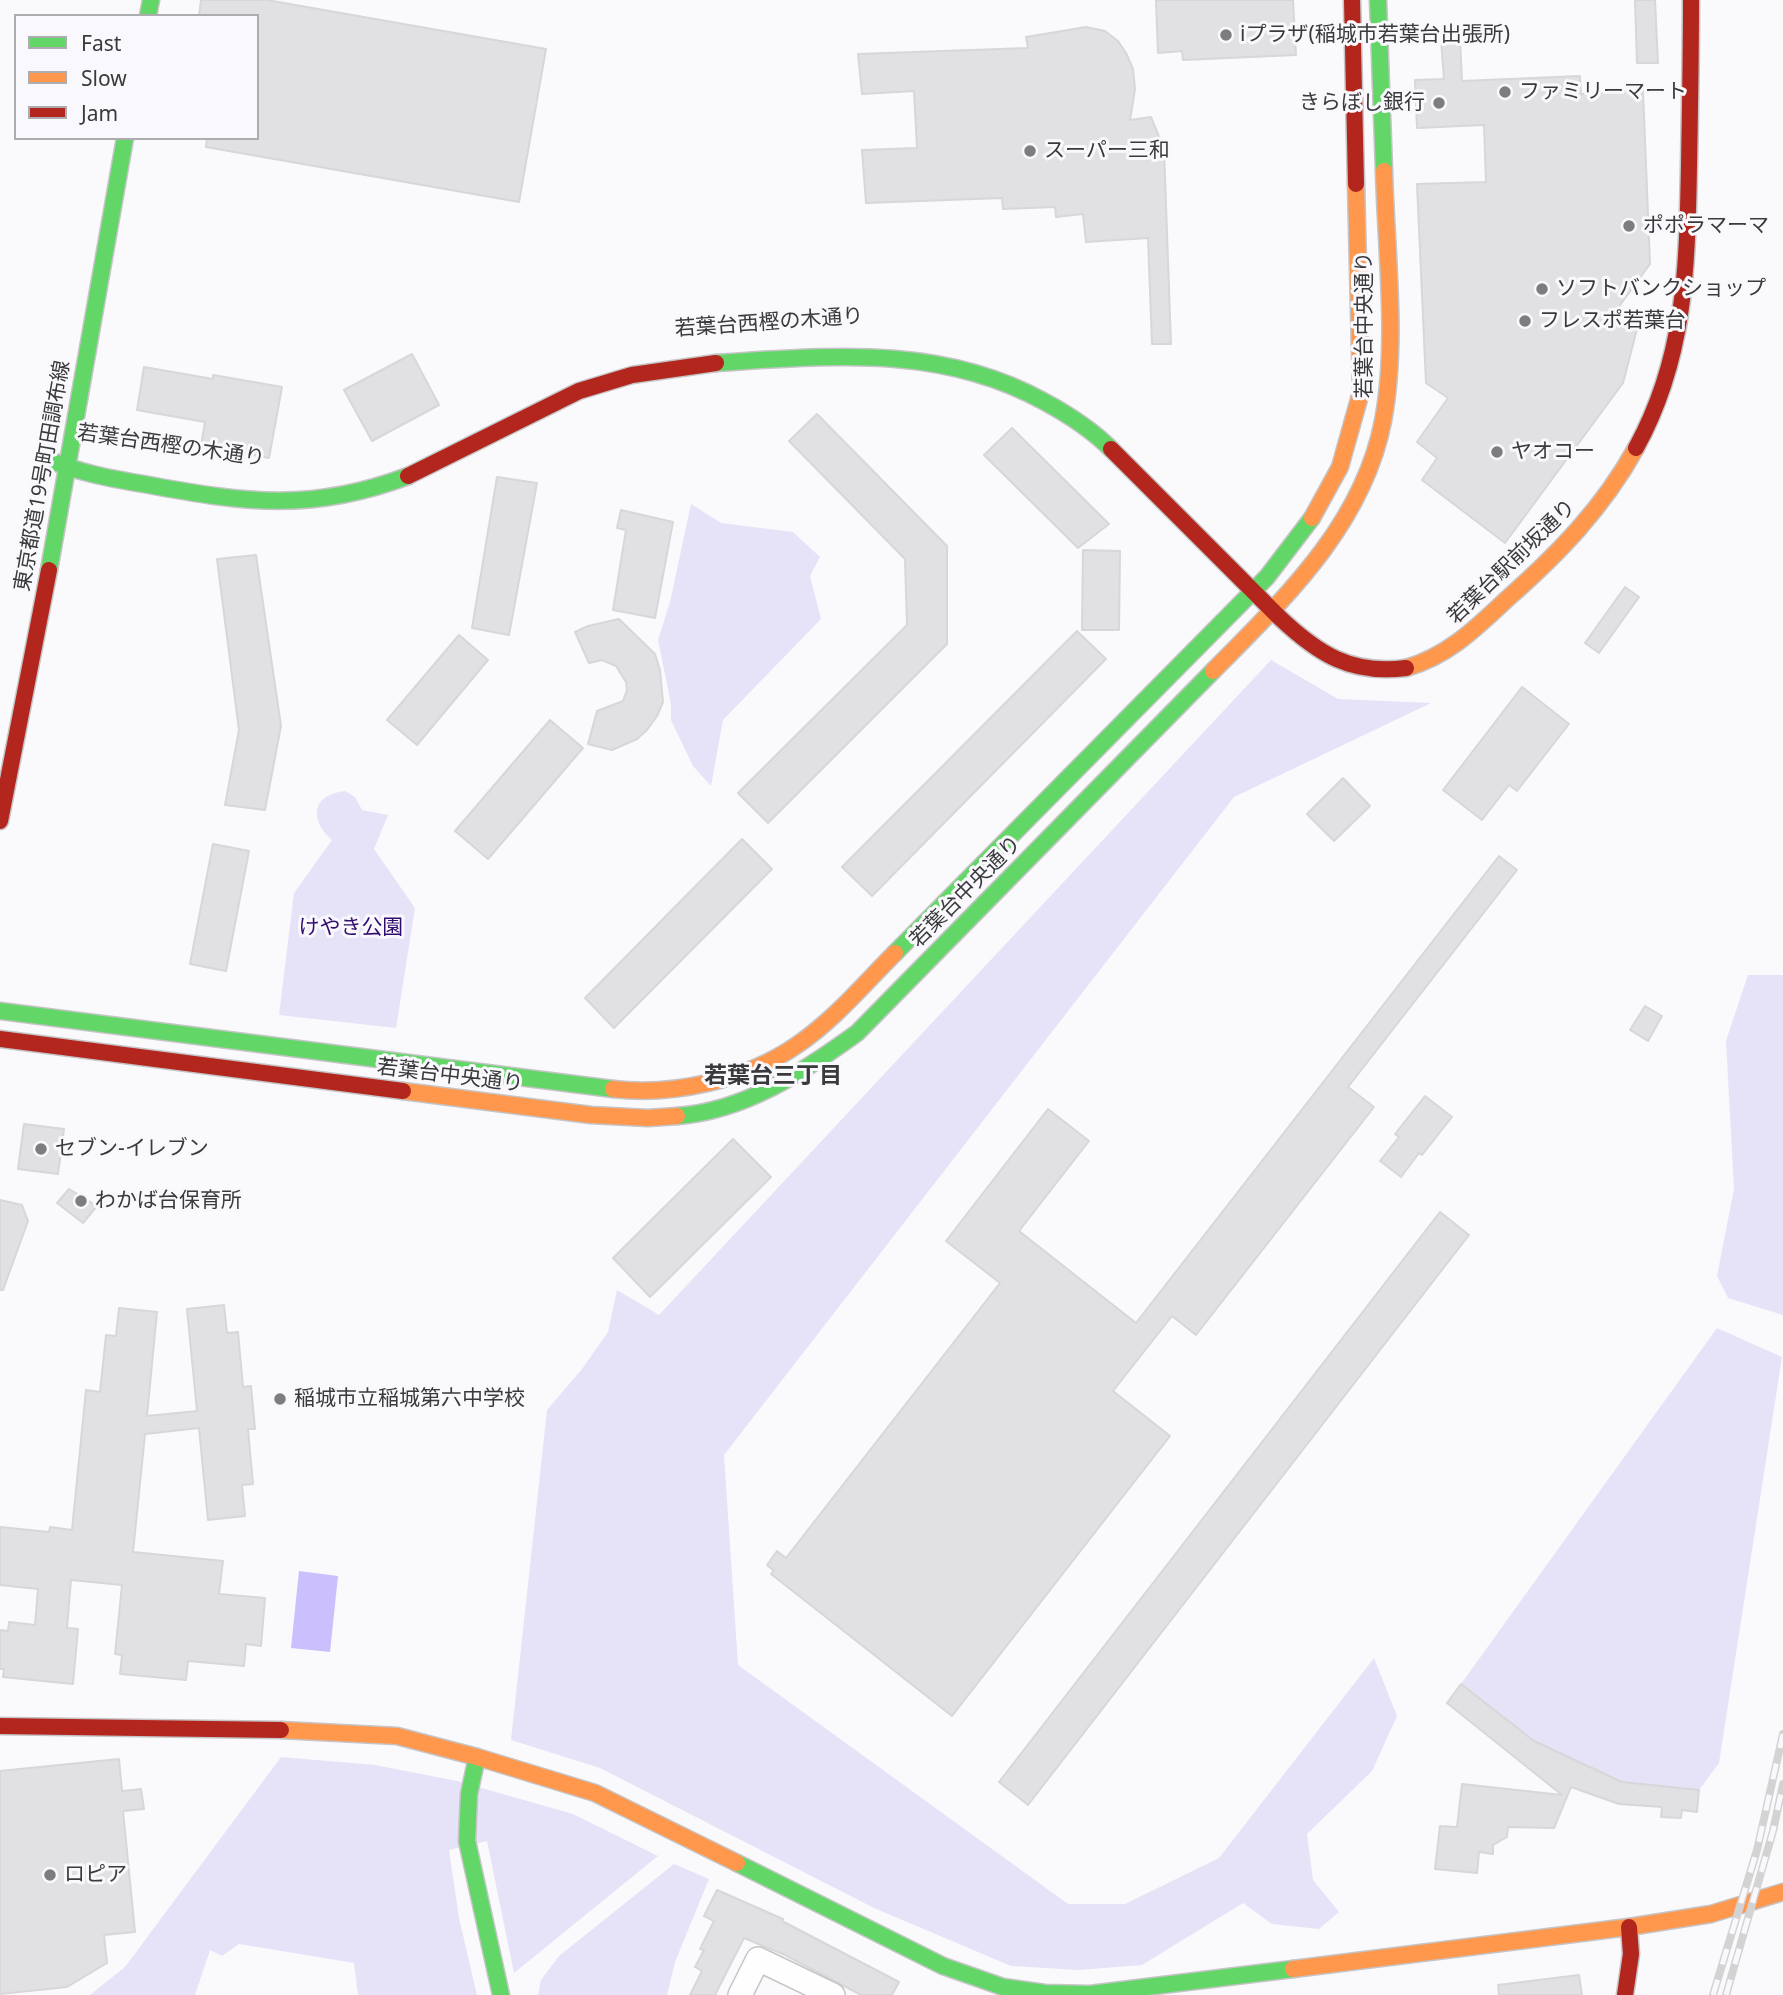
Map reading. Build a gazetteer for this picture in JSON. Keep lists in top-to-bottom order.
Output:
{
  "streets": {
    "street": [
      "若葉台西樫の木通り",
      "若葉台中央通り",
      "東京都道19号町田調布線",
      "若葉台駅前坂通り"
    ]
  },
  "crossings": [
    ["若葉台西樫の木通り", "若葉台中央通り"],
    ["若葉台西樫の木通り", "東京都道19号町田調布線"],
    ["若葉台西樫の木通り", "若葉台駅前坂通り"],
    ["若葉台中央通り", "若葉台駅前坂通り"]
  ],
  "districts": ["若葉台三丁目"],
  "parks": ["けやき公園"],
  "places": [
    "iプラザ(稲城市若葉台出張所)",
    "ファミリーマート",
    "きらぼし銀行",
    "スーパー三和",
    "ポポラマーマ",
    "ソフトバンクショップ",
    "フレスポ若葉台",
    "ヤオコー",
    "セブン-イレブン",
    "わかば台保育所",
    "稲城市立稲城第六中学校",
    "ロピア"
  ],
  "legend": ["Fast", "Slow", "Jam"]
}
